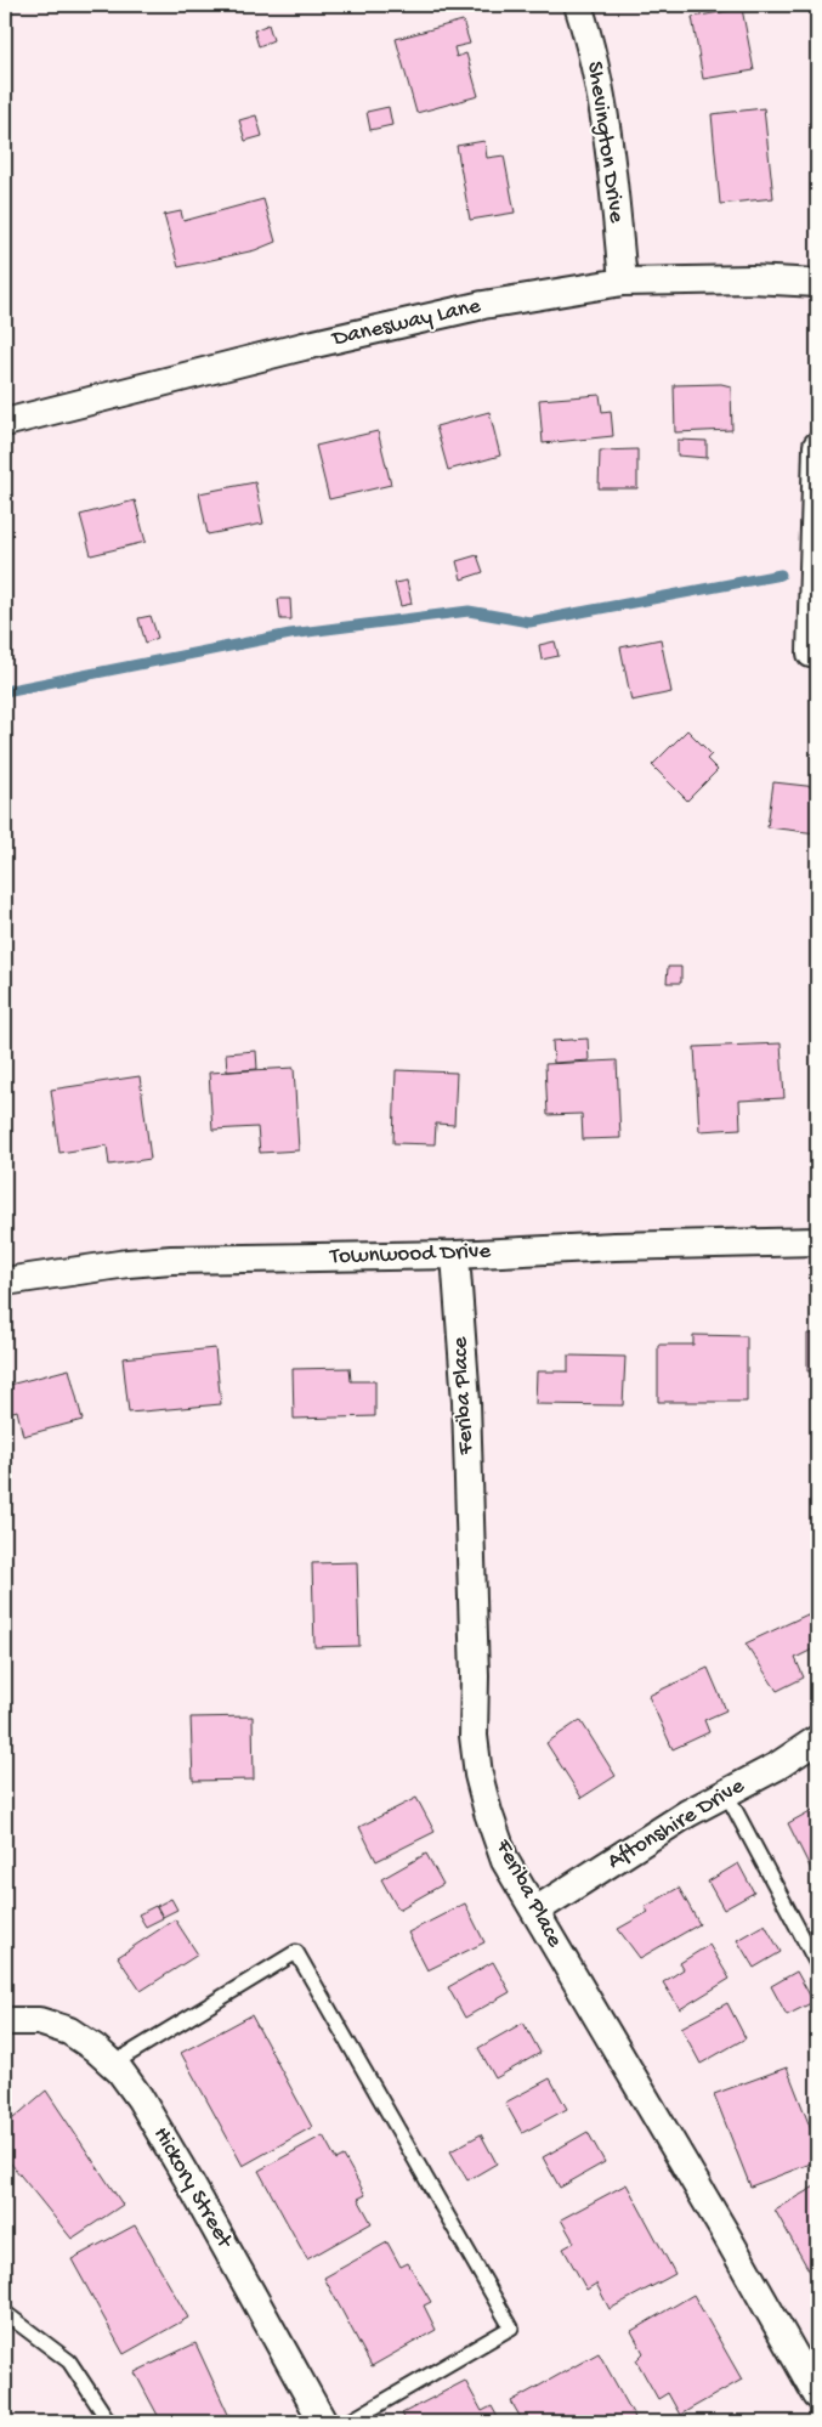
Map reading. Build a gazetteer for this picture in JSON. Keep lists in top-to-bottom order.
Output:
{
  "streets": {
    "street": [
      "Shevington Drive",
      "Danesway Lane",
      "Townwood Drive",
      "Feriba Place",
      "Aftonshire Drive",
      "Hickory Street"
    ]
  },
  "crossings": [
    ["Shevington Drive", "Danesway Lane"],
    ["Townwood Drive", "Feriba Place"],
    ["Feriba Place", "Aftonshire Drive"]
  ]
}
